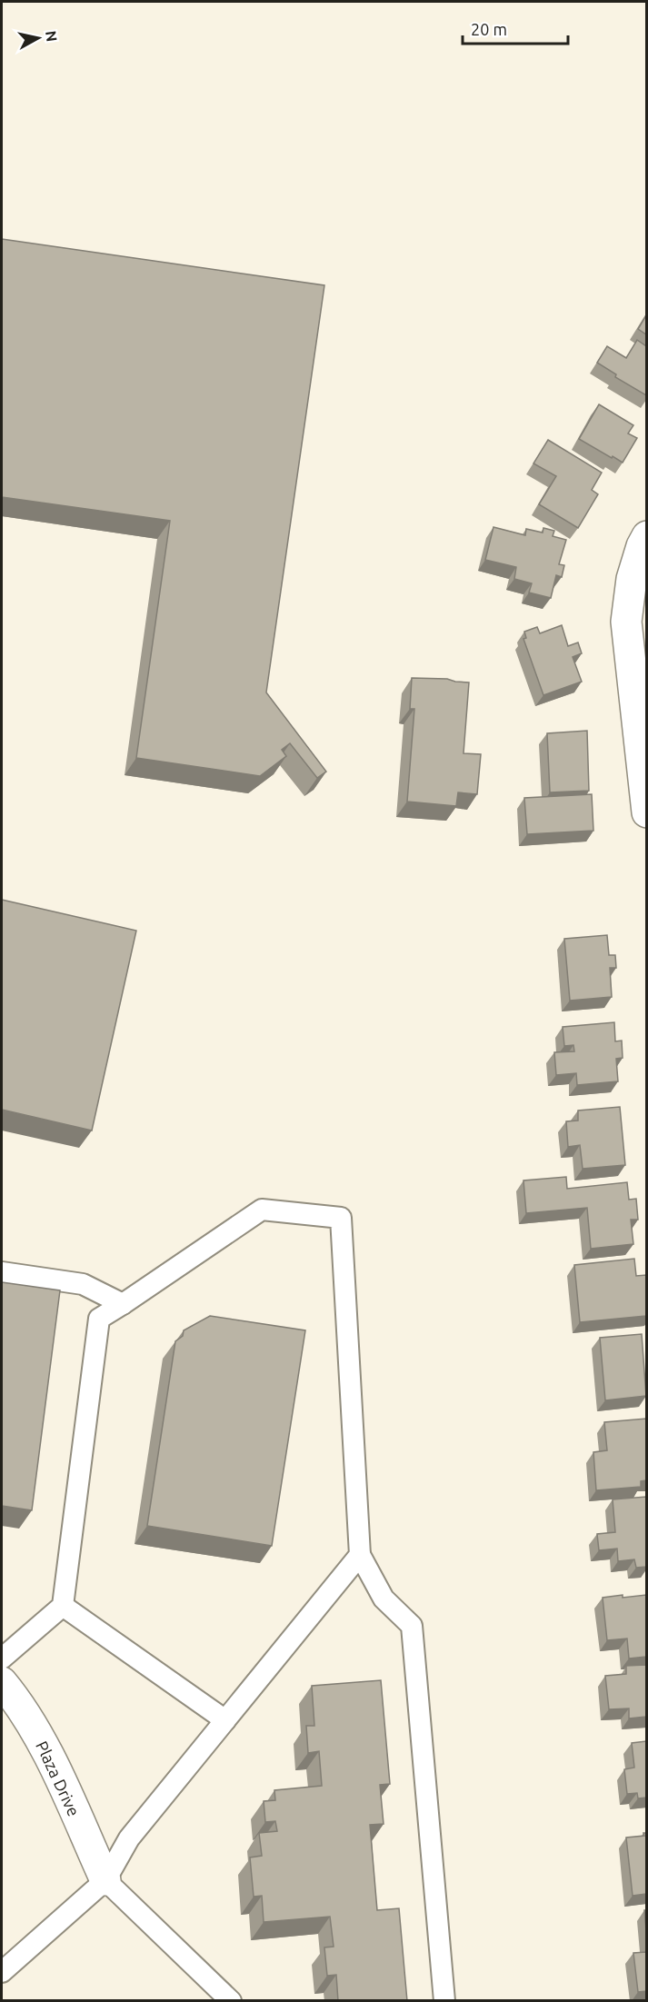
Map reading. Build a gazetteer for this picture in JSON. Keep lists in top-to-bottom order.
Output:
{
  "streets": {
    "street": ["Plaza Drive"]
  },
  "scale_bar": "20 m",
  "north": "right"
}
